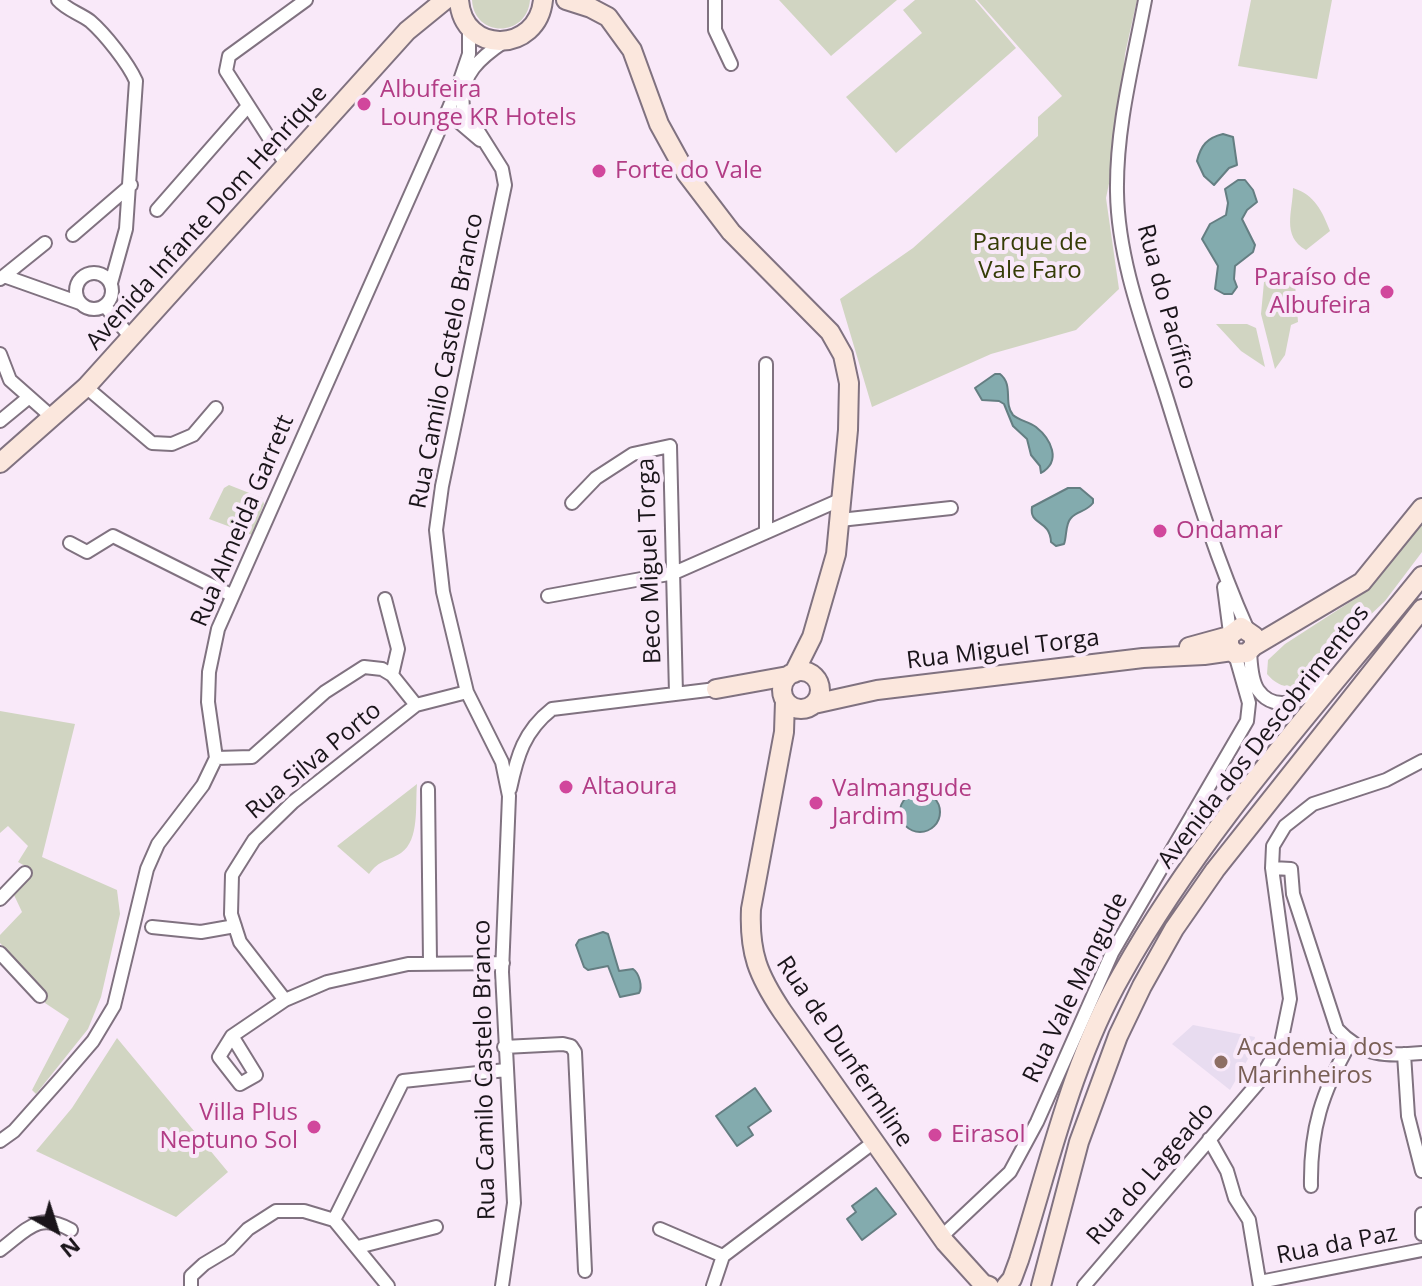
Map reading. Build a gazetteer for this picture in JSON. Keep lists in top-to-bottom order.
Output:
{
  "streets": {
    "street": [
      "Avenida Infante Dom Henrique",
      "Rua do Pacífico",
      "Rua Camilo Castelo Branco",
      "Rua Almeida Garrett",
      "Beco Miguel Torga",
      "Rua Miguel Torga",
      "Avenida dos Descobrimentos",
      "Rua Silva Porto",
      "Rua Vale Mangude",
      "Rua de Dunfermline",
      "Rua do Lageado",
      "Rua da Paz"
    ]
  },
  "crossings": [
    ["Rua do Pacífico", "Rua Miguel Torga"],
    ["Rua do Pacífico", "Rua Vale Mangude"],
    ["Rua Camilo Castelo Branco", "Rua Almeida Garrett"],
    ["Rua Camilo Castelo Branco", "Rua Miguel Torga"],
    ["Rua Camilo Castelo Branco", "Rua Silva Porto"],
    ["Beco Miguel Torga", "Rua Miguel Torga"],
    ["Rua Miguel Torga", "Rua Vale Mangude"],
    ["Rua Miguel Torga", "Rua de Dunfermline"],
    ["Rua Vale Mangude", "Rua de Dunfermline"]
  ],
  "parks": ["Parque de Vale Faro"],
  "places": [
    "Albufeira Lounge KR Hotels",
    "Forte do Vale",
    "Paraíso de Albufeira",
    "Ondamar",
    "Altaoura",
    "Valmangude Jardim",
    "Academia dos Marinheiros",
    "Villa Plus Neptuno Sol",
    "Eirasol"
  ],
  "north": "bottom right"
}
